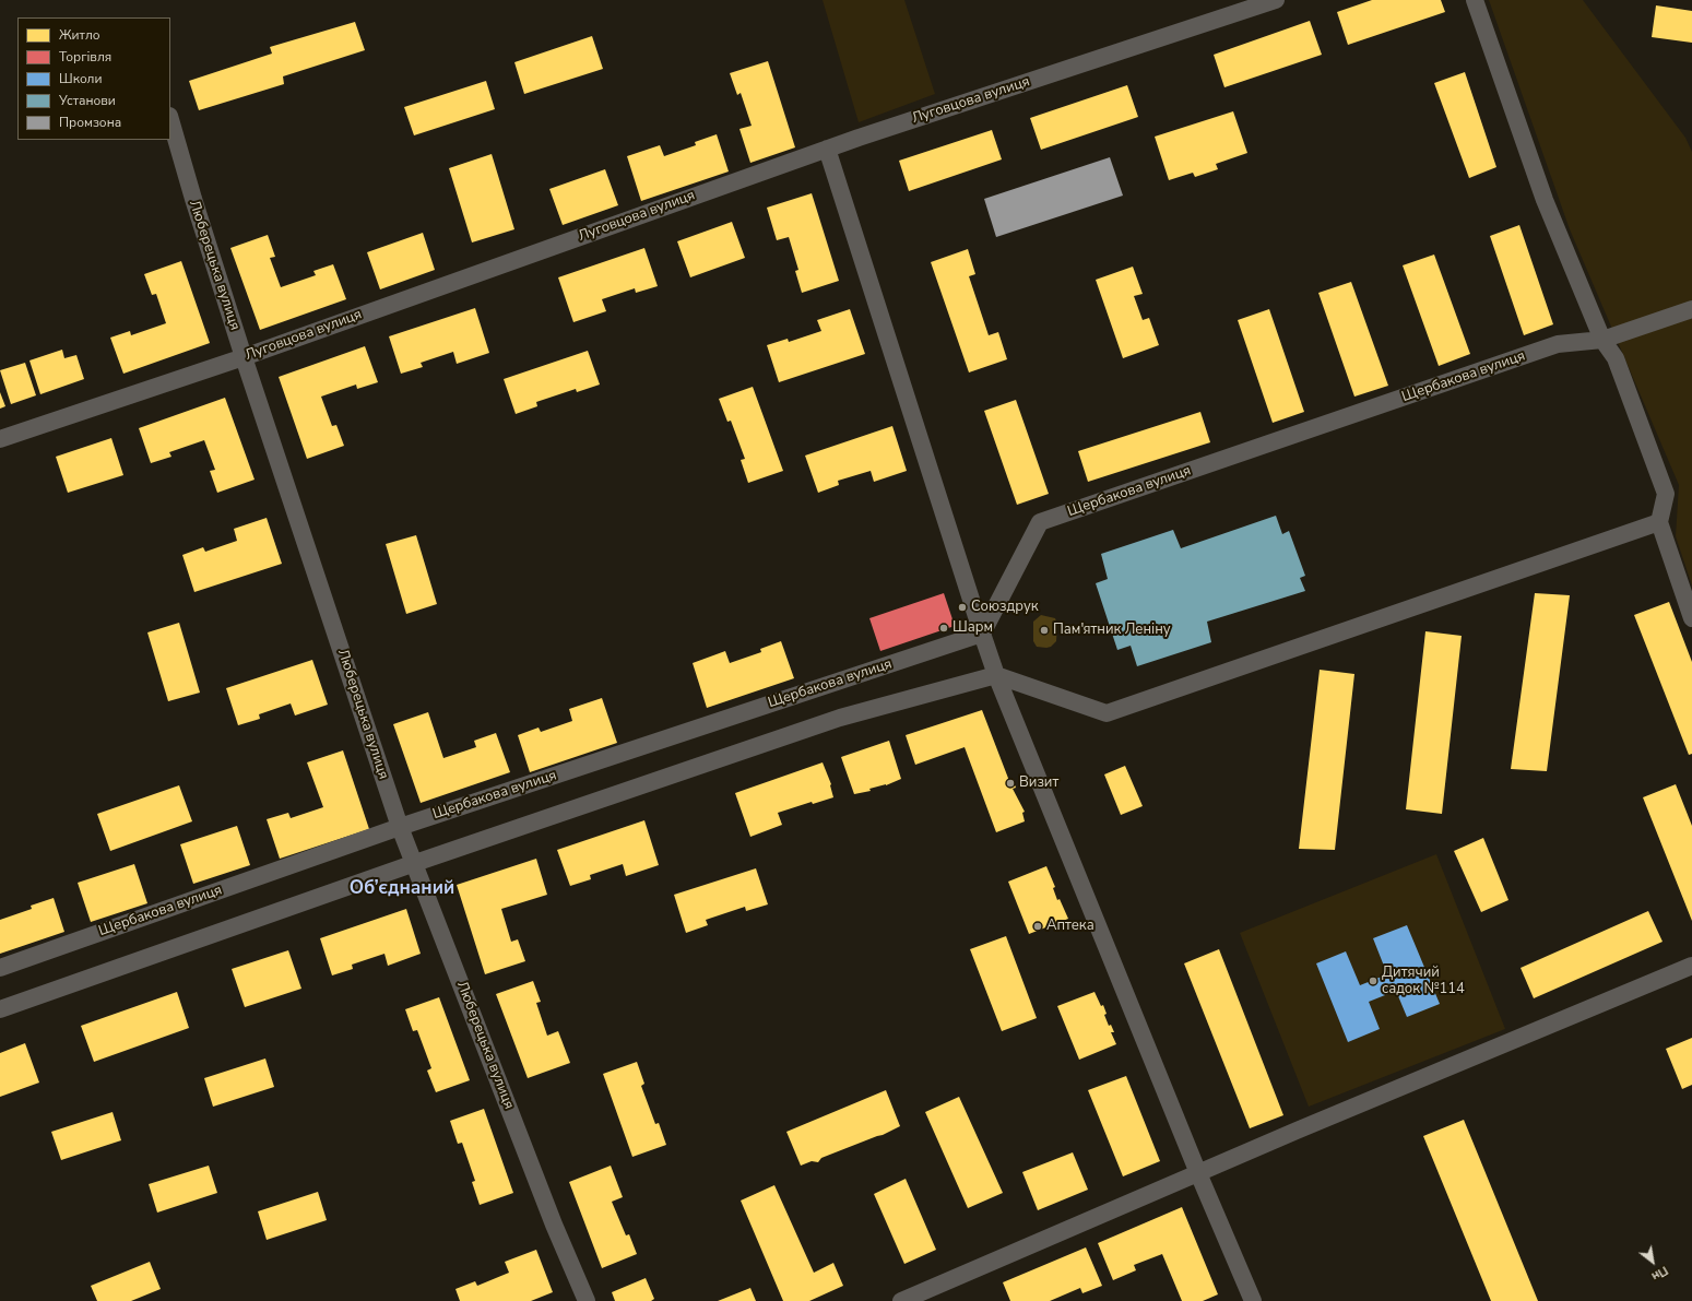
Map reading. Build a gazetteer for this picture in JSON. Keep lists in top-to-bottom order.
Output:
{
  "streets": {
    "street": ["Луговцова вулиця", "Люберецька вулиця", "Щербакова вулиця"]
  },
  "crossings": [
    ["Луговцова вулиця", "Люберецька вулиця"],
    ["Люберецька вулиця", "Щербакова вулиця"]
  ],
  "districts": ["Об’єднаний"],
  "places": [
    "Союздрук",
    "Шарм",
    "Пам'ятник Леніну",
    "Визит",
    "Аптека",
    "Дитячий садок №114"
  ],
  "legend": [
    "Житло",
    "Торгівля",
    "Школи",
    "Установи",
    "Промзона"
  ],
  "north": "bottom right"
}
